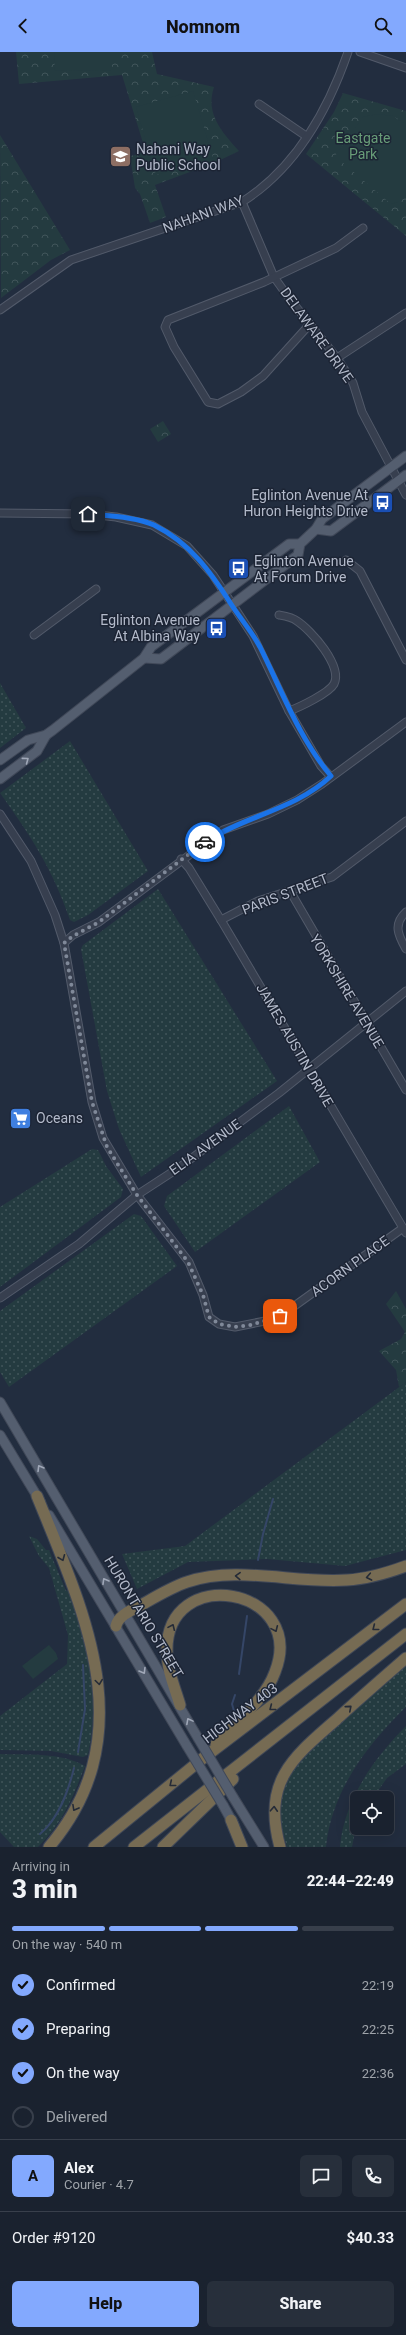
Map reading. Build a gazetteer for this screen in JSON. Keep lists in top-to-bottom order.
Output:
{
  "streets": {
    "highway": ["HIGHWAY 403"],
    "main road": ["HURONTARIO STREET"],
    "street": [
      "NAHANI WAY",
      "DELAWARE DRIVE",
      "PARIS STREET",
      "YORKSHIRE AVENUE",
      "JAMES AUSTIN DRIVE",
      "ELIA AVENUE",
      "ACORN PLACE"
    ]
  },
  "crossings": [
    ["NAHANI WAY", "DELAWARE DRIVE"],
    ["PARIS STREET", "YORKSHIRE AVENUE"],
    ["PARIS STREET", "JAMES AUSTIN DRIVE"],
    ["YORKSHIRE AVENUE", "ELIA AVENUE"],
    ["JAMES AUSTIN DRIVE", "ELIA AVENUE"],
    ["JAMES AUSTIN DRIVE", "ACORN PLACE"],
    ["ELIA AVENUE", "ACORN PLACE"]
  ],
  "parks": ["Eastgate Park"],
  "places": {
    "school or university": ["Nahani Way Public School"],
    "bus stop": ["Eglinton Avenue At Huron Heights Drive", "Eglinton Avenue At Forum Drive", "Eglinton Avenue At Albina Way"],
    "supermarket": ["Oceans"]
  },
  "page": {
    "header": "Nomnom",
    "heading": ["3 min", "Arriving in", "22:44–22:49"],
    "panel": [
      "Alex",
      "Courier · 4.7",
      "Order #9120",
      "$40.33"
    ],
    "bar": "On the way · 540 m",
    "list": [
      ["Confirmed", "22:19"],
      ["Preparing", "22:25"],
      ["On the way", "22:36"],
      "Delivered"
    ],
    "round": "A",
    "buttons": ["Help", "Share"]
  }
}
